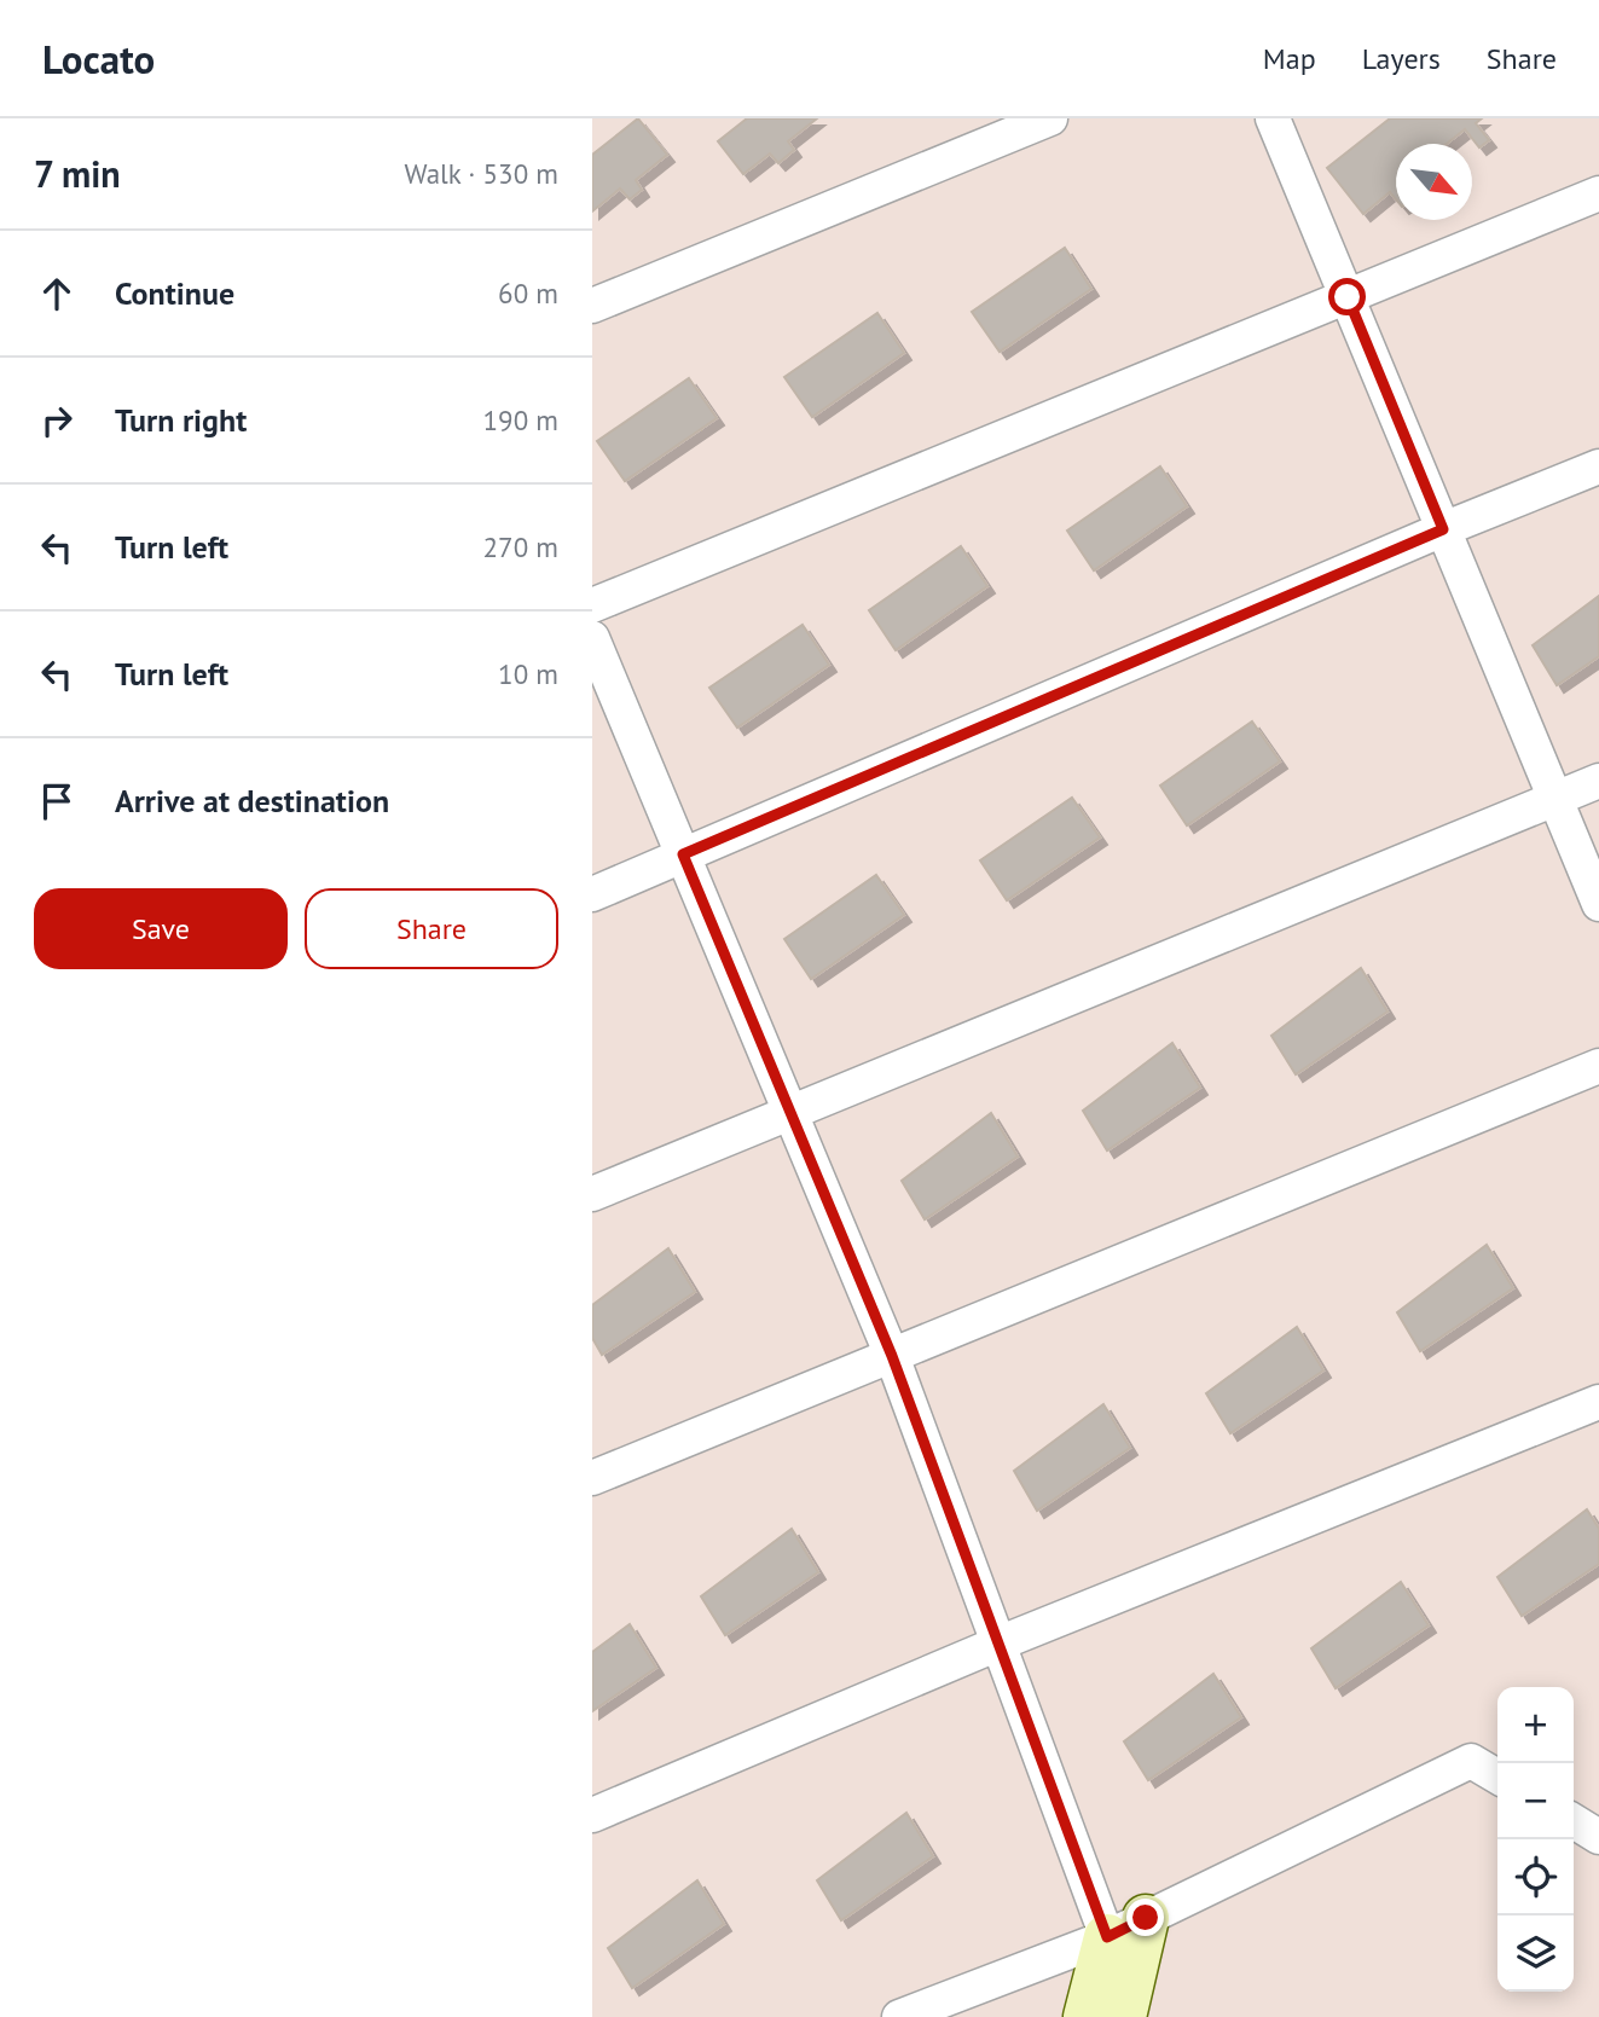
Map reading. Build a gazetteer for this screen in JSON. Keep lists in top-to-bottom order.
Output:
{
  "north": "bottom right",
  "page": {
    "header": "Locato",
    "nav": ["Map", "Layers", "Share"],
    "heading": ["7 min", "Walk · 530 m"],
    "list": [
      ["Continue", "60 m"],
      ["Turn right", "190 m"],
      ["Turn left", "270 m"],
      ["Turn left", "10 m"],
      "Arrive at destination"
    ],
    "buttons": ["Save", "Share"],
    "map_buttons": ["+", "−"]
  }
}
